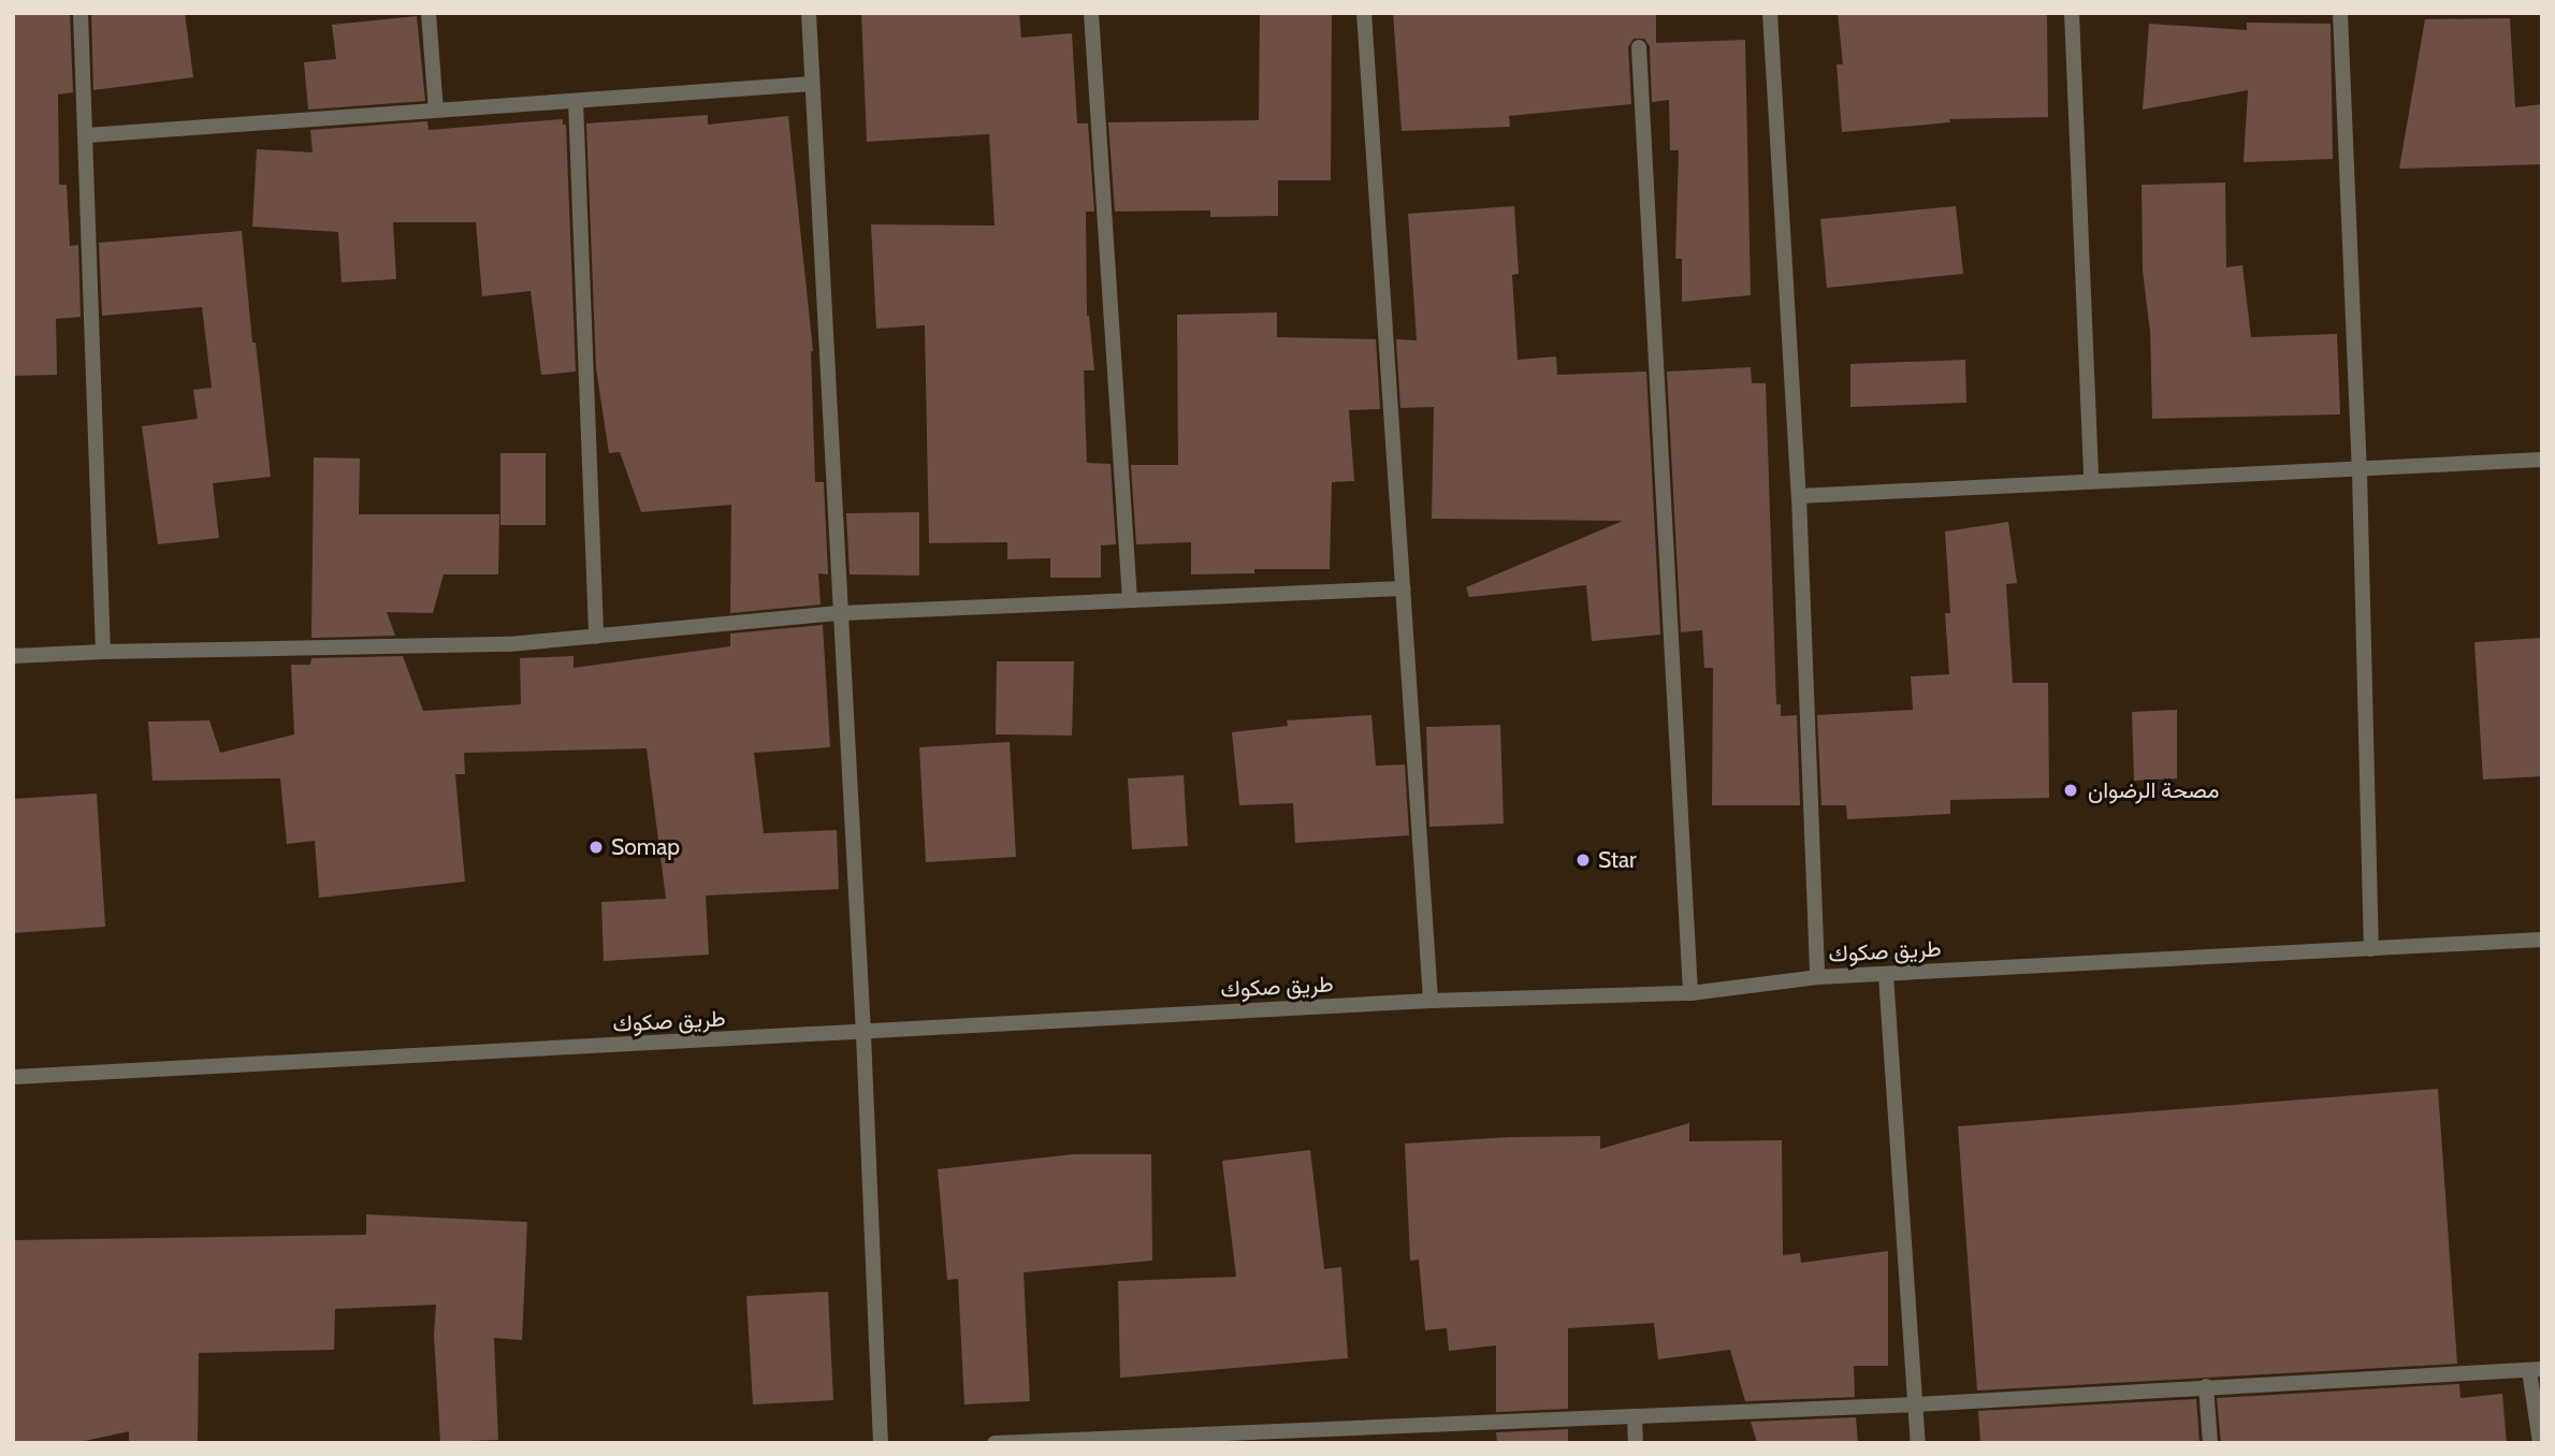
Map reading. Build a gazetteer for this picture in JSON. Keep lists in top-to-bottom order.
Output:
{
  "streets": {
    "street": ["طريق صكوك"]
  },
  "places": ["مصحة الرضوان", "Somap", "Star"]
}
